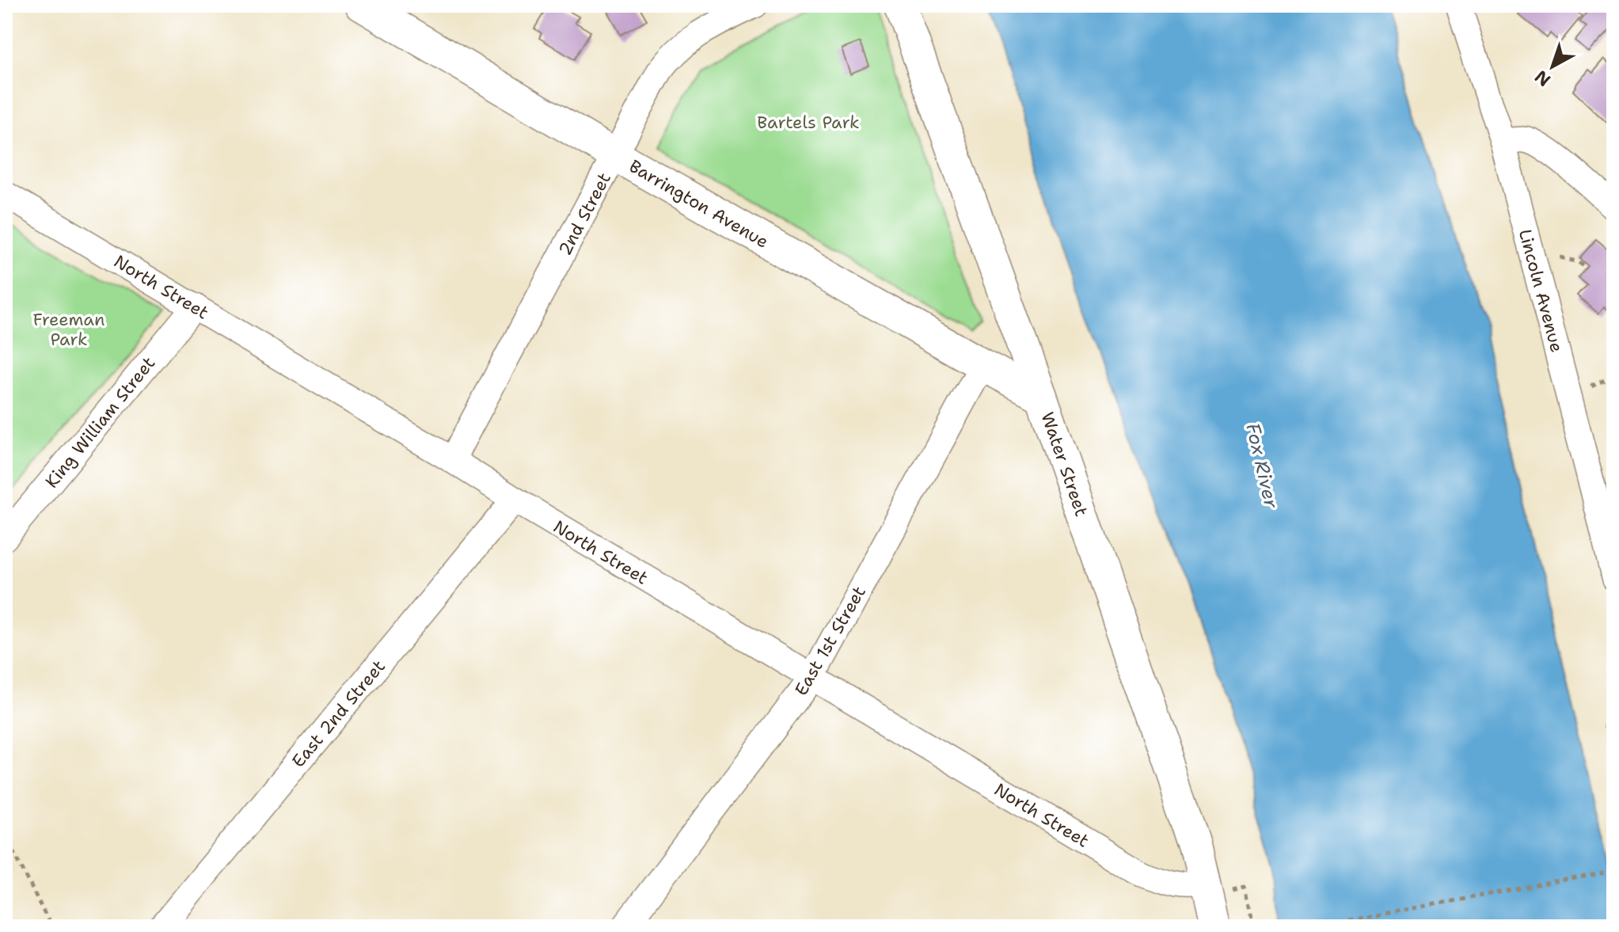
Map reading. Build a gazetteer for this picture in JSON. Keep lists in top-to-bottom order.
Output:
{
  "streets": {
    "street": [
      "Barrington Avenue",
      "2nd Street",
      "North Street",
      "Lincoln Avenue",
      "King William Street",
      "Water Street",
      "East 1st Street",
      "East 2nd Street"
    ]
  },
  "crossings": [
    ["Barrington Avenue", "2nd Street"],
    ["Barrington Avenue", "Water Street"],
    ["Barrington Avenue", "East 1st Street"],
    ["2nd Street", "North Street"],
    ["North Street", "King William Street"],
    ["North Street", "Water Street"],
    ["North Street", "East 1st Street"],
    ["North Street", "East 2nd Street"]
  ],
  "water": ["Fox River"],
  "parks": ["Bartels Park", "Freeman Park"],
  "north": "bottom left"
}
